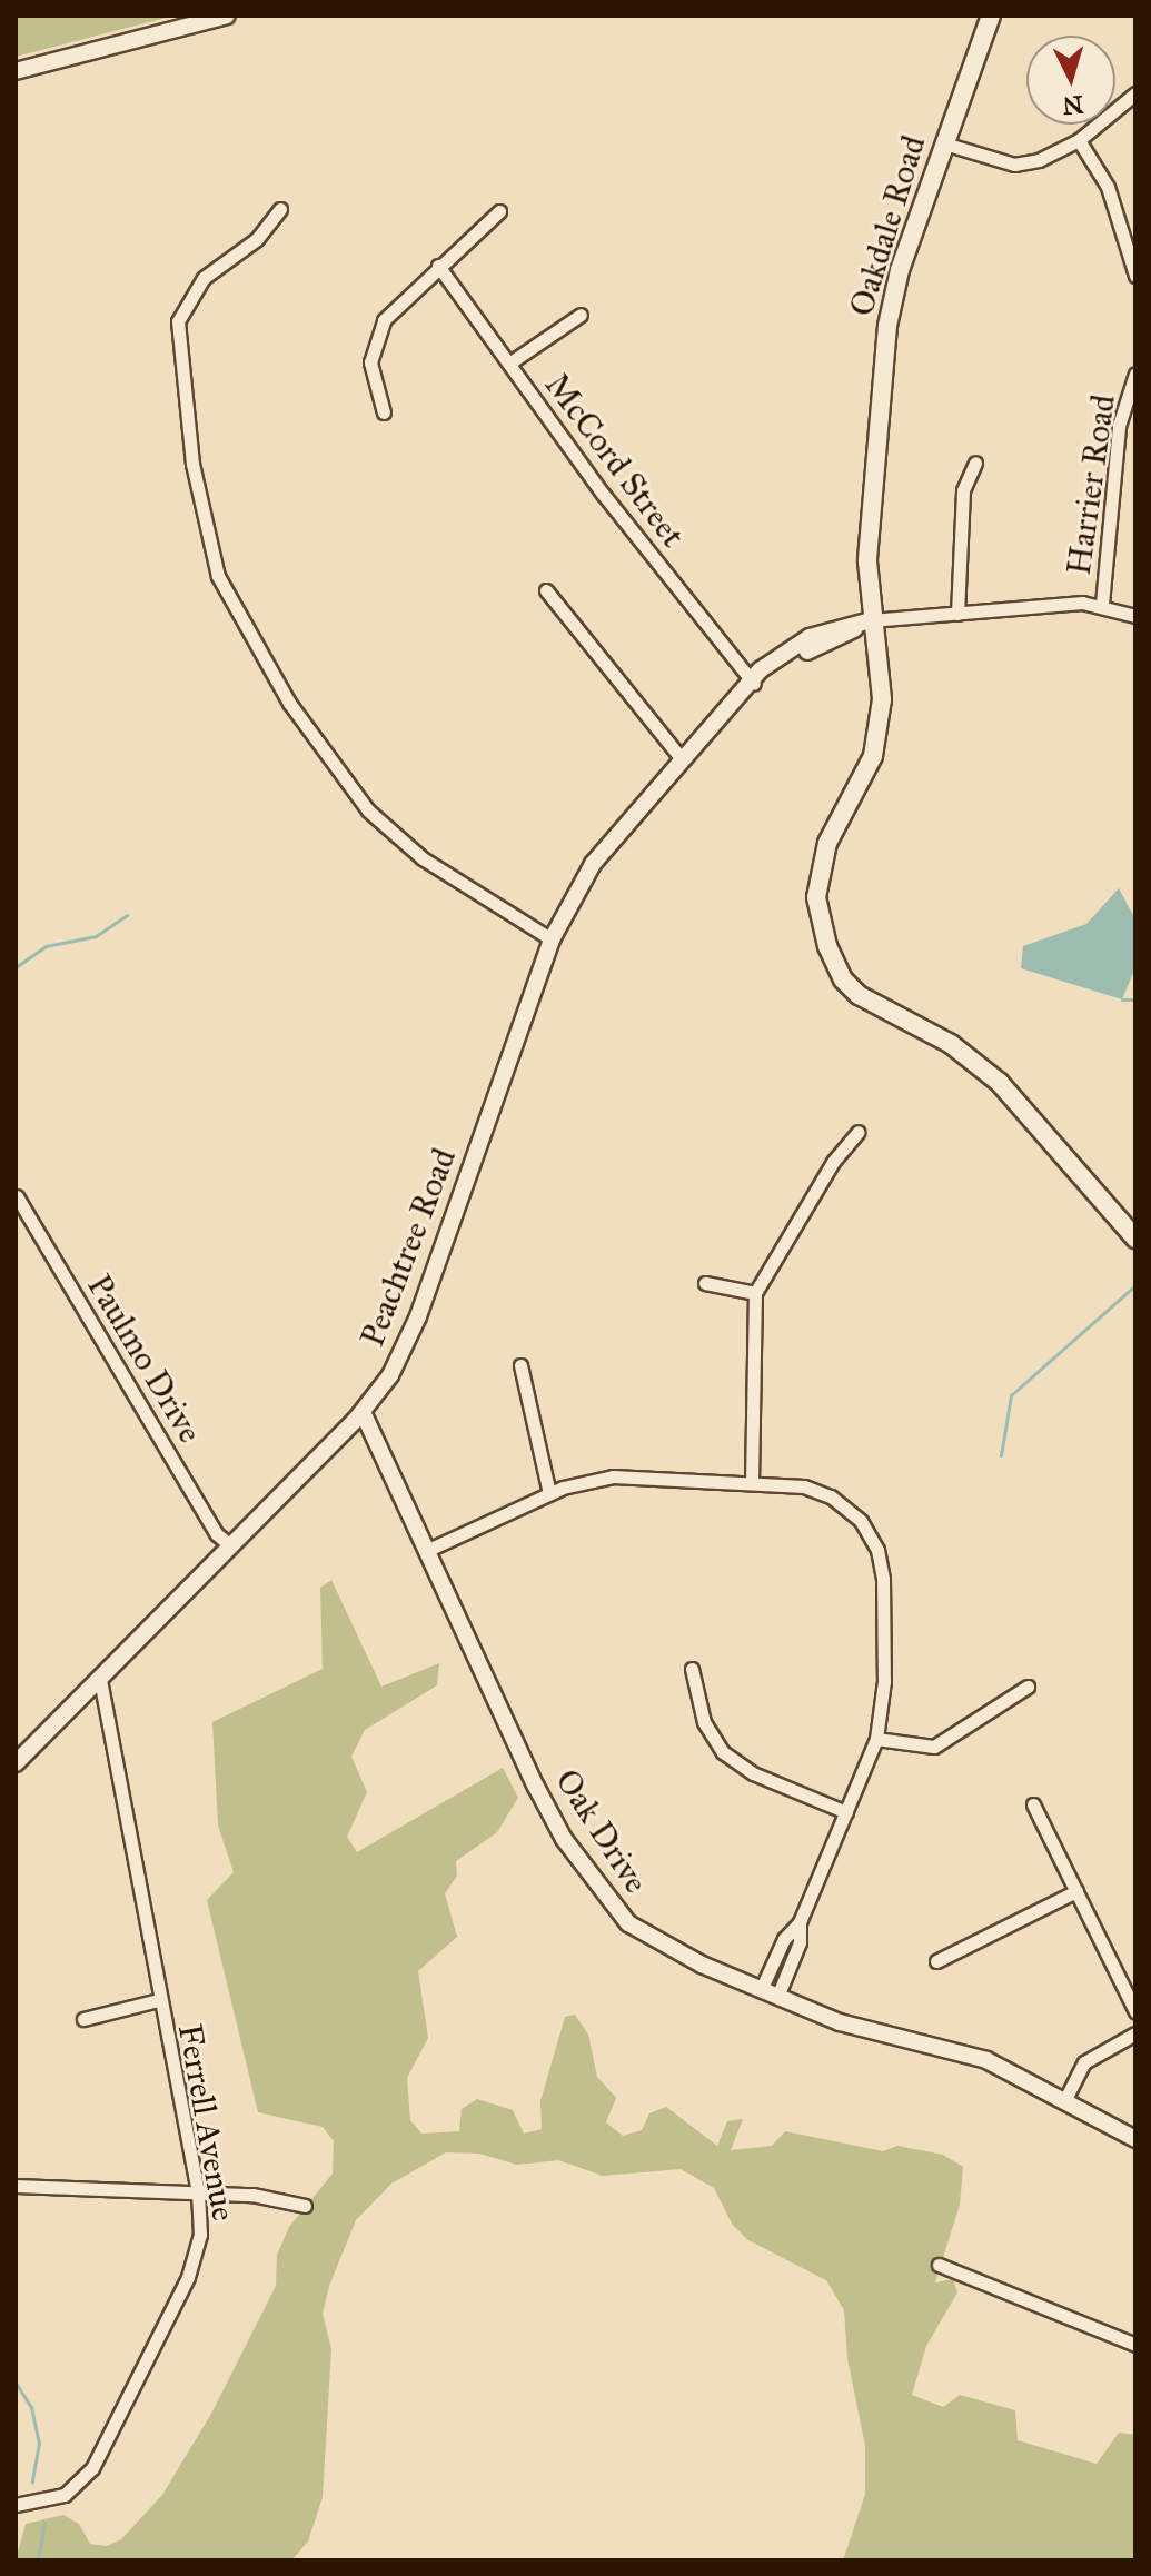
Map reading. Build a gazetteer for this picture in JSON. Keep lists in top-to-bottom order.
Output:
{
  "streets": {
    "main road": ["Oakdale Road"],
    "street": [
      "McCord Street",
      "Harrier Road",
      "Peachtree Road",
      "Paulmo Drive",
      "Oak Drive",
      "Ferrell Avenue"
    ]
  },
  "crossings": [
    ["Oakdale Road", "Peachtree Road"],
    ["McCord Street", "Peachtree Road"],
    ["Harrier Road", "Peachtree Road"],
    ["Peachtree Road", "Paulmo Drive"],
    ["Peachtree Road", "Oak Drive"],
    ["Peachtree Road", "Ferrell Avenue"]
  ],
  "north": "bottom"
}
